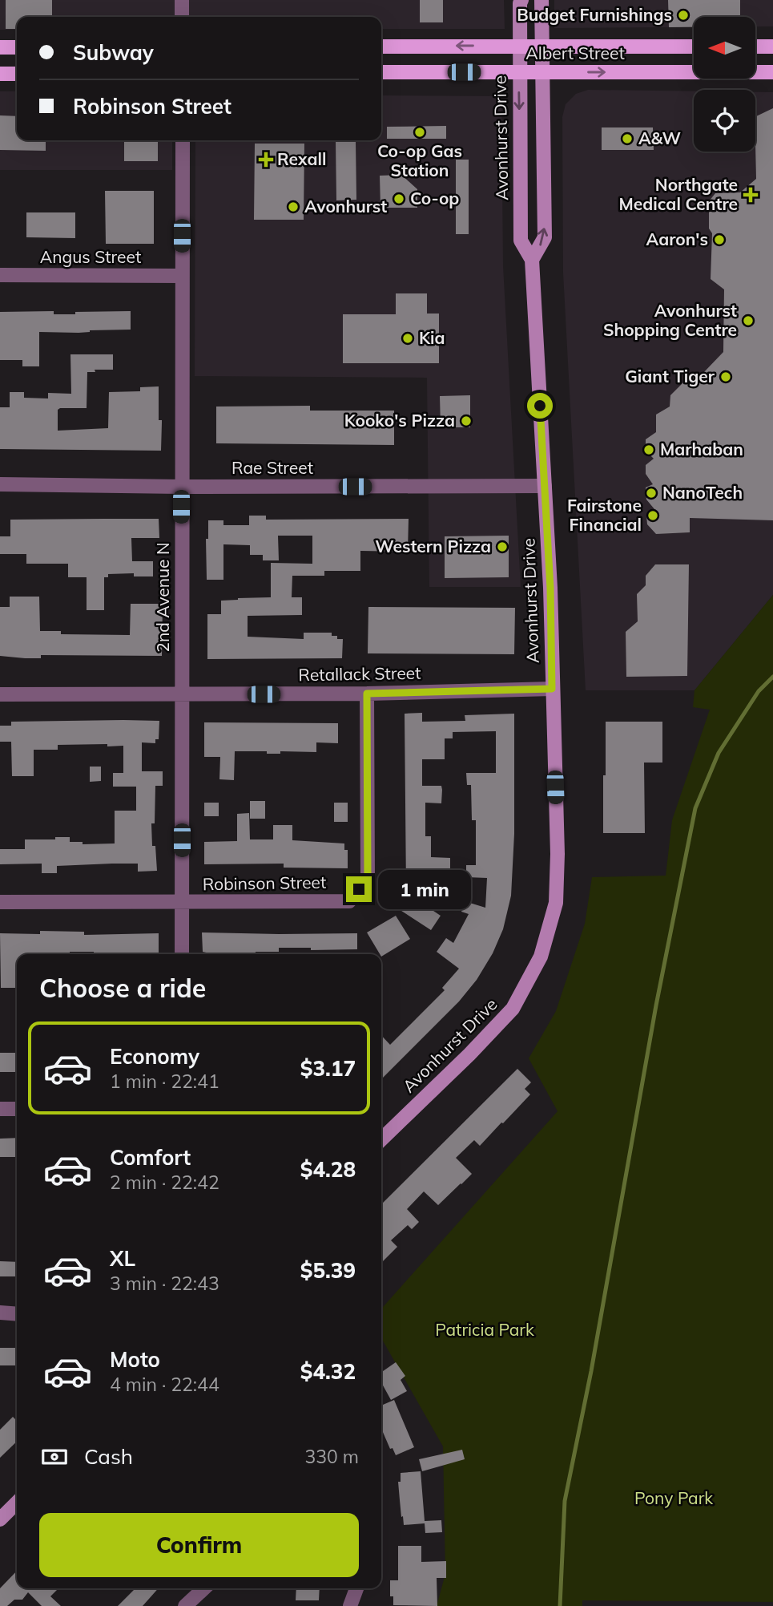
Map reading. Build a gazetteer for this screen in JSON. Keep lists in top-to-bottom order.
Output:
{
  "streets": {
    "main road": ["Albert Street"],
    "street": [
      "Avonhurst Drive",
      "Angus Street",
      "Rae Street",
      "2nd Avenue N",
      "Retallack Street",
      "Robinson Street"
    ]
  },
  "crossings": [
    ["Albert Street", "Avonhurst Drive"],
    ["Avonhurst Drive", "Rae Street"],
    ["Avonhurst Drive", "Retallack Street"],
    ["Angus Street", "2nd Avenue N"],
    ["Rae Street", "2nd Avenue N"],
    ["2nd Avenue N", "Retallack Street"],
    ["2nd Avenue N", "Robinson Street"],
    ["Retallack Street", "Robinson Street"]
  ],
  "parks": ["Patricia Park", "Pony Park"],
  "places": {
    "other": [
      "Budget Furnishings",
      "Co-op Gas Station",
      "A&W",
      "Co-op",
      "Avonhurst",
      "Aaron's",
      "Avonhurst Shopping Centre",
      "Kia",
      "Giant Tiger",
      "Kooko's Pizza",
      "Marhaban",
      "NanoTech",
      "Fairstone Financial",
      "Western Pizza"
    ],
    "health": ["Rexall", "Northgate Medical Centre"]
  },
  "north": "left",
  "page": {
    "banner": ["Subway", "Robinson Street"],
    "bubble": "1 min",
    "heading": "Choose a ride",
    "list": [
      {
        "name": "Economy",
        "note": "1 min · 22:41",
        "value": "$3.17"
      },
      {
        "name": "Comfort",
        "note": "2 min · 22:42",
        "value": "$4.28"
      },
      {
        "name": "XL",
        "note": "3 min · 22:43",
        "value": "$5.39"
      },
      {
        "name": "Moto",
        "note": "4 min · 22:44",
        "value": "$4.32"
      }
    ],
    "pay": ["Cash", "330 m"],
    "buttons": "Confirm"
  }
}
